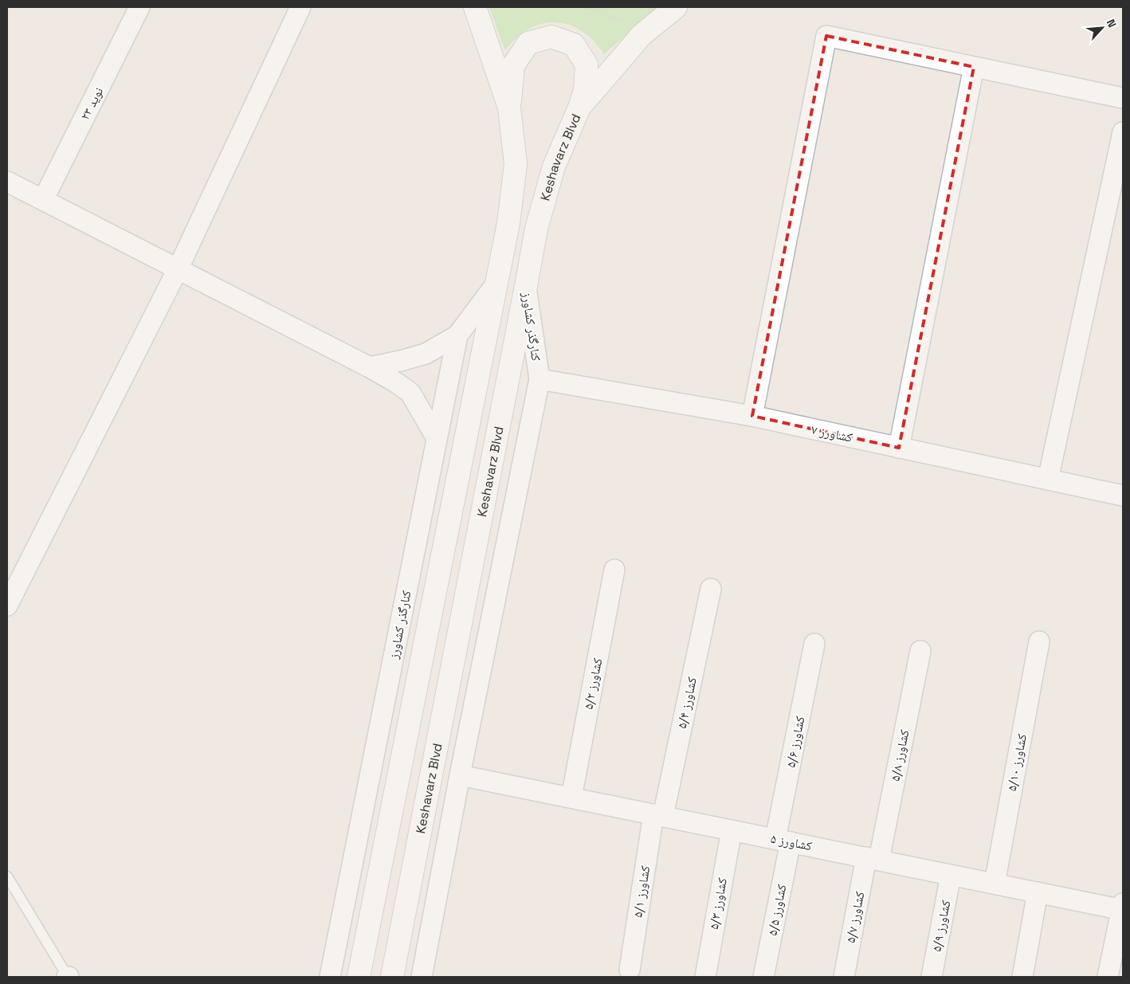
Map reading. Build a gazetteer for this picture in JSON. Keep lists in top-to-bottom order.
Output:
{
  "streets": {
    "main road": ["Keshavarz Blvd"],
    "street": [
      "نوید ۲۳",
      "کنارگذر کشاورز",
      "کشاورز ۷",
      "کشاورز ۵/۲",
      "کشاورز ۵/۴",
      "کشاورز ۵/۶",
      "کشاورز ۵/۸",
      "کشاورز ۵/۱۰",
      "کشاورز ۵",
      "کشاورز ۵/۱",
      "کشاورز ۵/۳",
      "کشاورز ۵/۵",
      "کشاورز ۵/۷",
      "کشاورز ۵/۹"
    ]
  },
  "crossings": [
    ["Keshavarz Blvd", "کنارگذر کشاورز"],
    ["کنارگذر کشاورز", "کشاورز ۷"],
    ["کنارگذر کشاورز", "کشاورز ۵"],
    ["کشاورز ۵/۲", "کشاورز ۵"],
    ["کشاورز ۵/۴", "کشاورز ۵"],
    ["کشاورز ۵/۴", "کشاورز ۵/۱"],
    ["کشاورز ۵/۶", "کشاورز ۵"],
    ["کشاورز ۵/۶", "کشاورز ۵/۵"],
    ["کشاورز ۵/۸", "کشاورز ۵"],
    ["کشاورز ۵/۸", "کشاورز ۵/۷"],
    ["کشاورز ۵/۱۰", "کشاورز ۵"],
    ["کشاورز ۵", "کشاورز ۵/۱"],
    ["کشاورز ۵", "کشاورز ۵/۳"],
    ["کشاورز ۵", "کشاورز ۵/۵"],
    ["کشاورز ۵", "کشاورز ۵/۷"],
    ["کشاورز ۵", "کشاورز ۵/۹"]
  ],
  "north": "top right"
}
